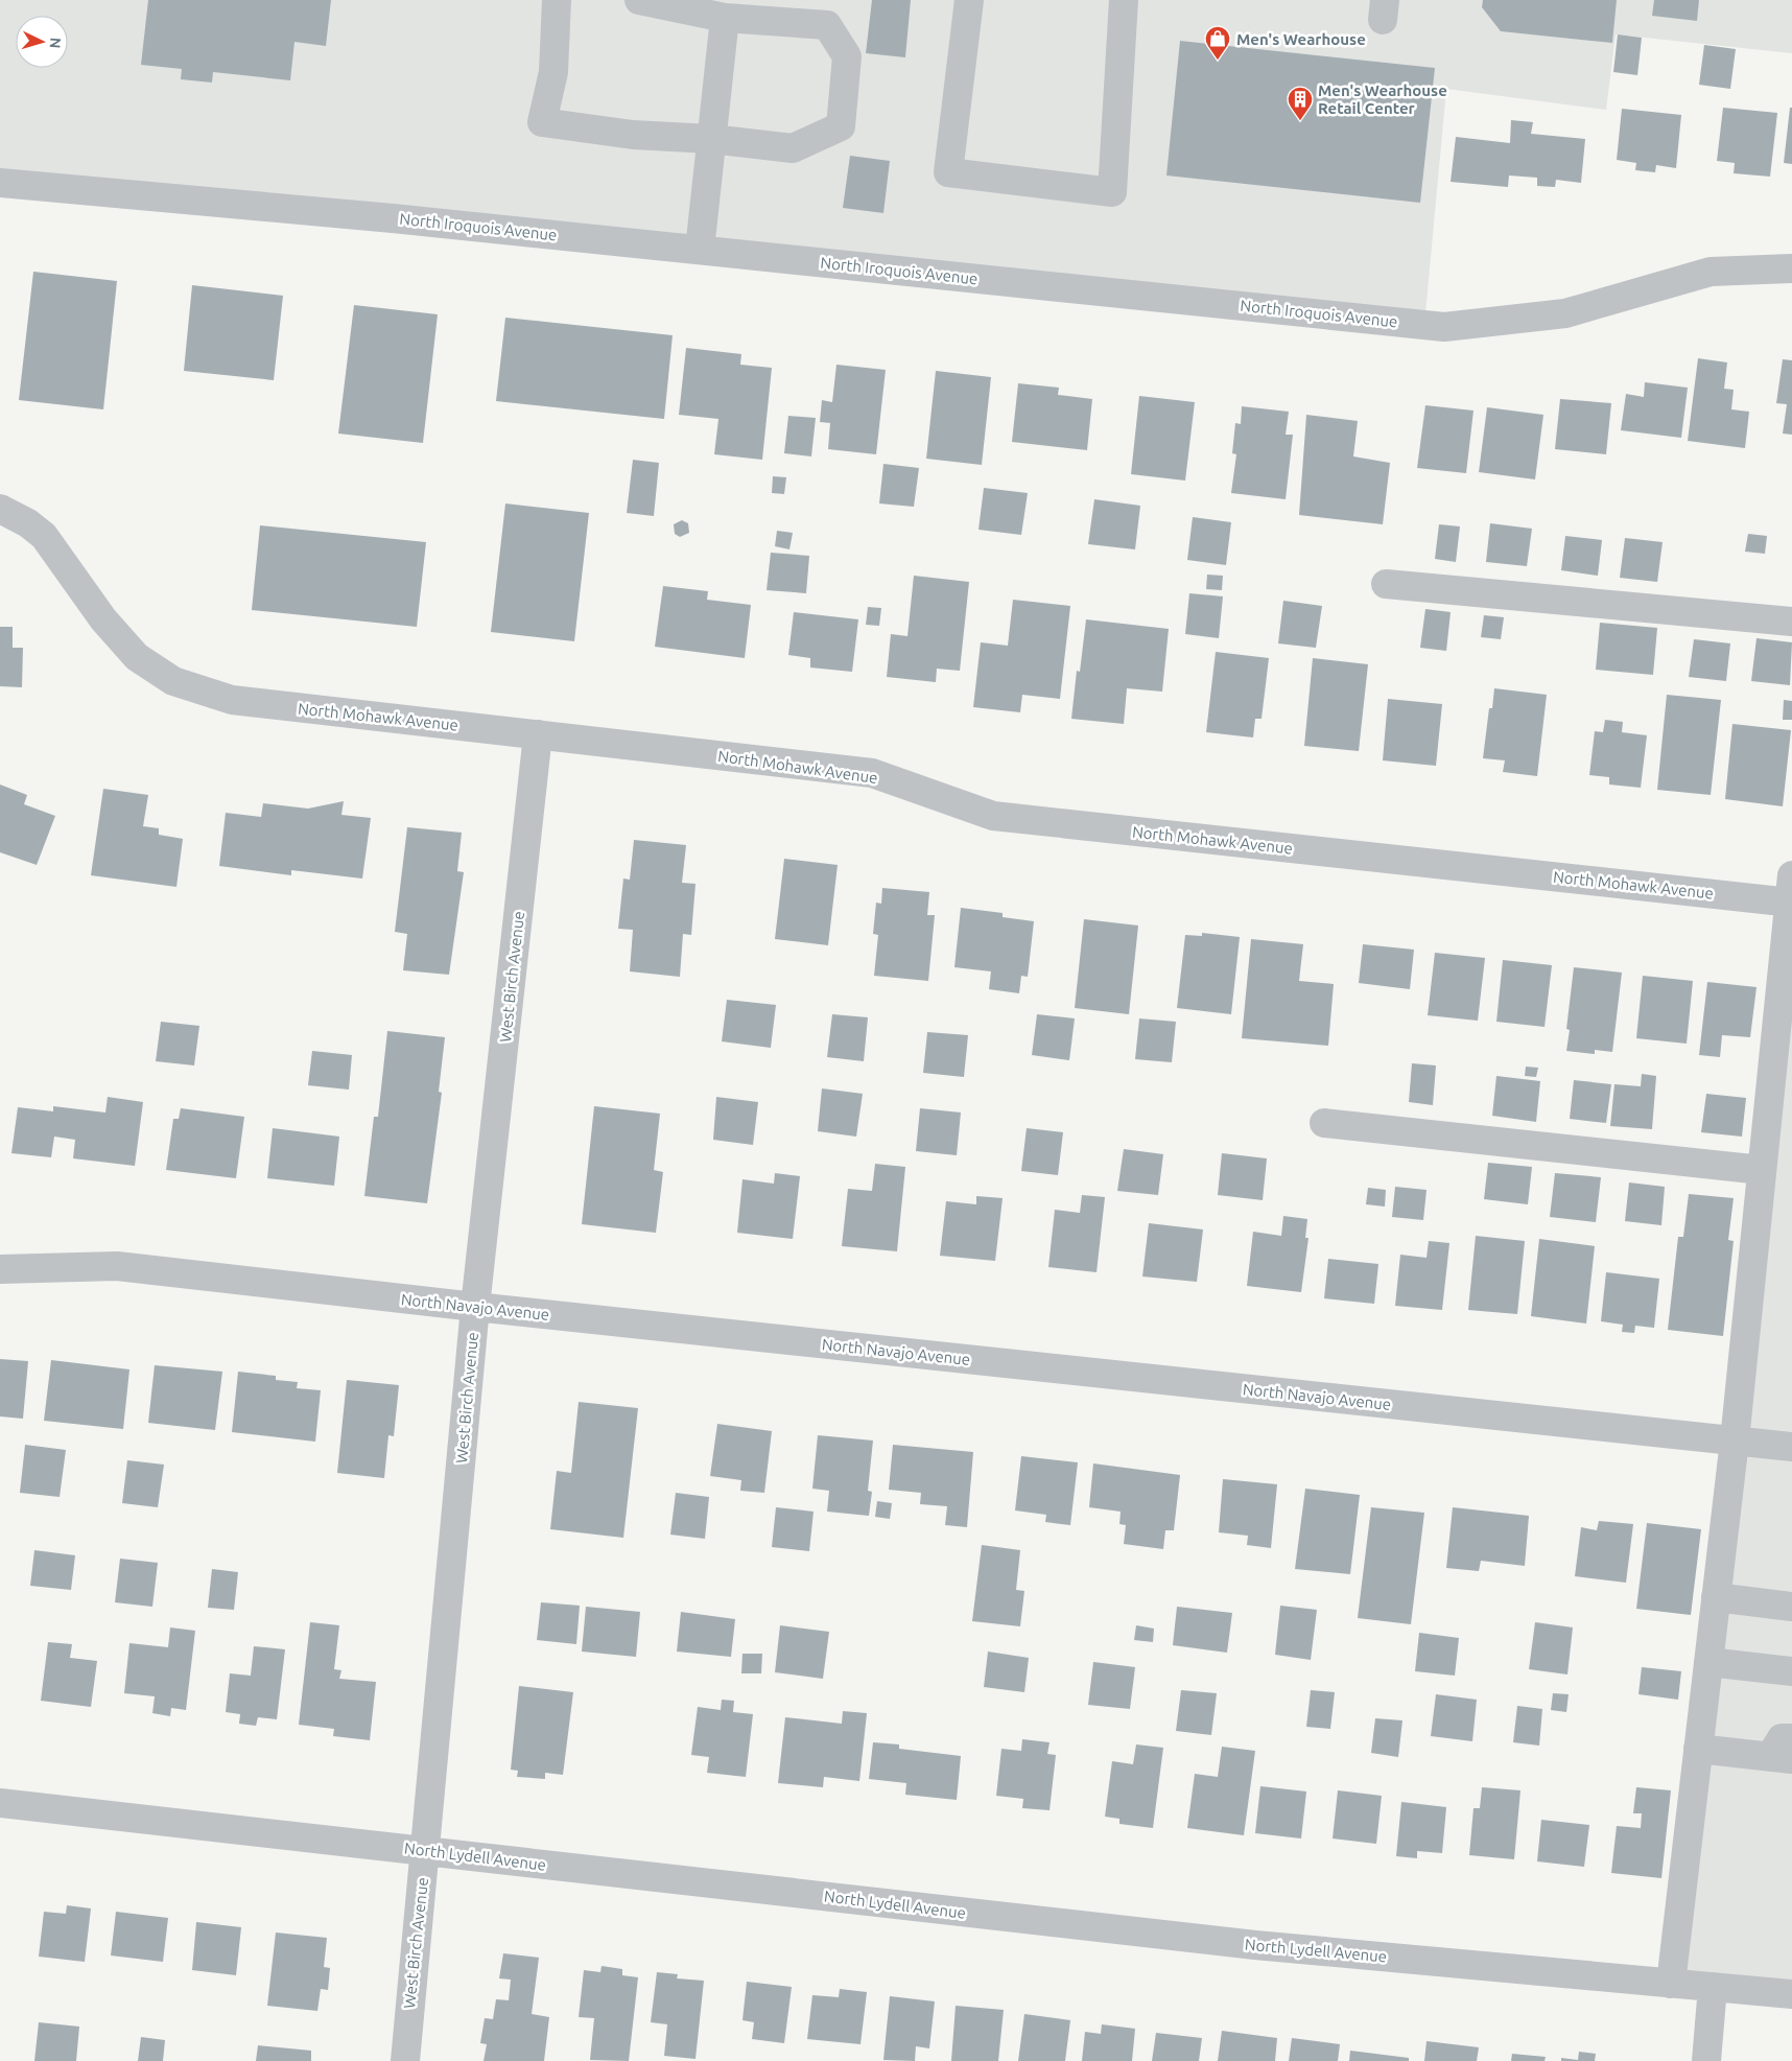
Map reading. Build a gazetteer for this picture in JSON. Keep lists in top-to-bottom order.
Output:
{
  "streets": {
    "street": [
      "North Iroquois Avenue",
      "North Mohawk Avenue",
      "West Birch Avenue",
      "North Navajo Avenue",
      "North Lydell Avenue"
    ]
  },
  "crossings": [
    ["North Mohawk Avenue", "West Birch Avenue"],
    ["West Birch Avenue", "North Navajo Avenue"],
    ["West Birch Avenue", "North Lydell Avenue"]
  ],
  "places": {
    "shop": ["Men's Wearhouse"],
    "building": ["Men's Wearhouse Retail Center"]
  },
  "north": "right"
}
